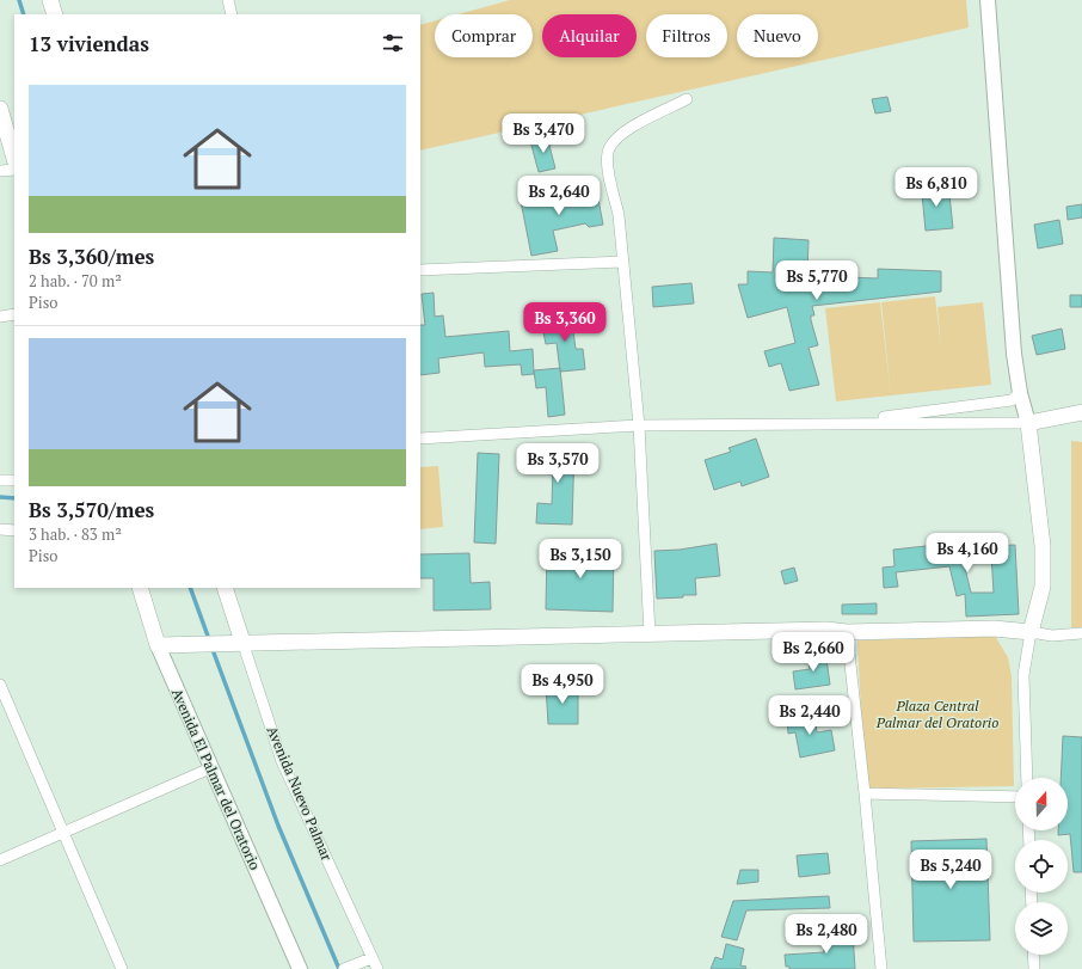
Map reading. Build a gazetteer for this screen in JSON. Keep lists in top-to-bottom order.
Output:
{
  "streets": {
    "main road": ["Avenida El Palmar del Oratorio", "Avenida Nuevo Palmar"]
  },
  "parks": ["Plaza Central Palmar del Oratorio"],
  "north": "top",
  "page": {
    "chip": [
      "Comprar",
      "Alquilar",
      "Filtros",
      "Nuevo"
    ],
    "heading": "13 viviendas",
    "list": [
      {
        "name": "Bs 3,360/mes",
        "note": "2 hab. · 70 m² · Piso"
      },
      {
        "name": "Bs 3,570/mes",
        "note": "3 hab. · 83 m² · Piso"
      }
    ],
    "price": [
      "Bs 3,470",
      "Bs 6,810",
      "Bs 2,640",
      "Bs 5,770",
      "Bs 3,360",
      "Bs 3,570",
      "Bs 4,160",
      "Bs 3,150",
      "Bs 2,660",
      "Bs 4,950",
      "Bs 2,440",
      "Bs 5,240",
      "Bs 2,480"
    ]
  }
}
